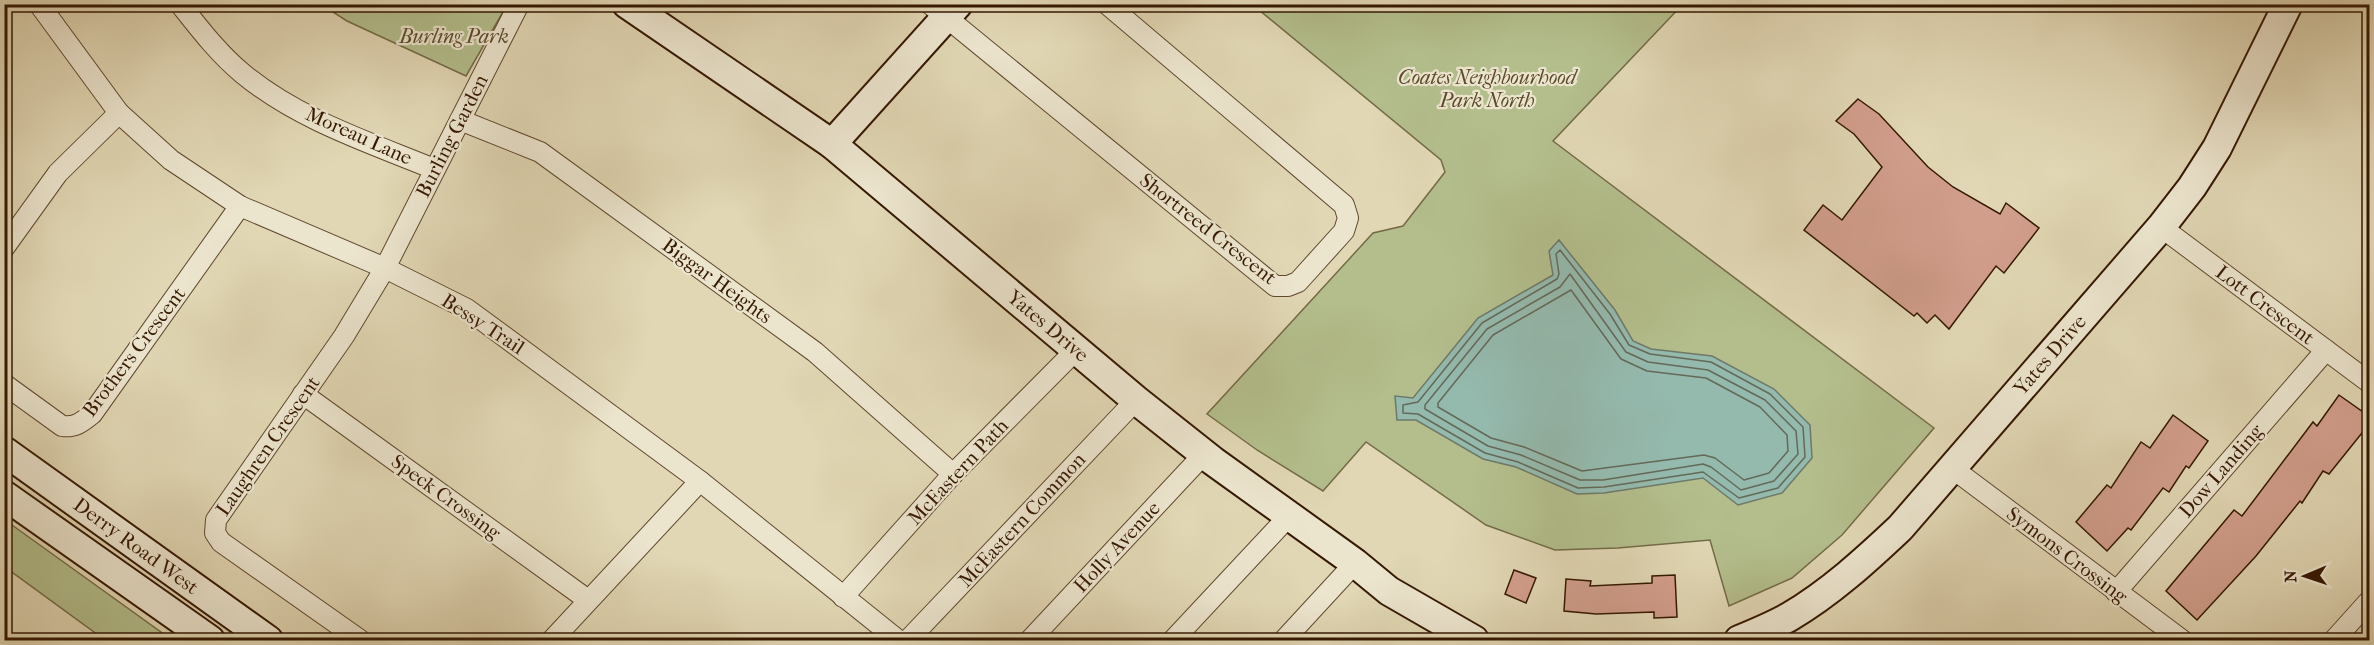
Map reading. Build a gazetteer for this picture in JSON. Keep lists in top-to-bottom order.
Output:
{
  "streets": {
    "street": [
      "Moreau Lane",
      "Burling Garden",
      "Shortreed Crescent",
      "Biggar Heights",
      "Lott Crescent",
      "Bessy Trail",
      "Yates Drive",
      "Brothers Crescent",
      "Laughren Crescent",
      "Dow Landing",
      "McEastern Path",
      "Speck Crossing",
      "McEastern Common",
      "Derry Road West",
      "Holly Avenue",
      "Symons Crossing"
    ]
  },
  "crossings": [
    ["Moreau Lane", "Burling Garden"],
    ["Burling Garden", "Biggar Heights"],
    ["Burling Garden", "Bessy Trail"],
    ["Burling Garden", "Laughren Crescent"],
    ["Biggar Heights", "McEastern Path"],
    ["Lott Crescent", "Yates Drive"],
    ["Lott Crescent", "Dow Landing"],
    ["Bessy Trail", "Brothers Crescent"],
    ["Bessy Trail", "Laughren Crescent"],
    ["Bessy Trail", "McEastern Path"],
    ["Yates Drive", "McEastern Path"],
    ["Yates Drive", "McEastern Common"],
    ["Yates Drive", "Holly Avenue"],
    ["Yates Drive", "Symons Crossing"],
    ["Laughren Crescent", "Speck Crossing"],
    ["Dow Landing", "Symons Crossing"]
  ],
  "parks": ["Burling Park", "Coates Neighbourhood Park North"],
  "north": "left"
}
